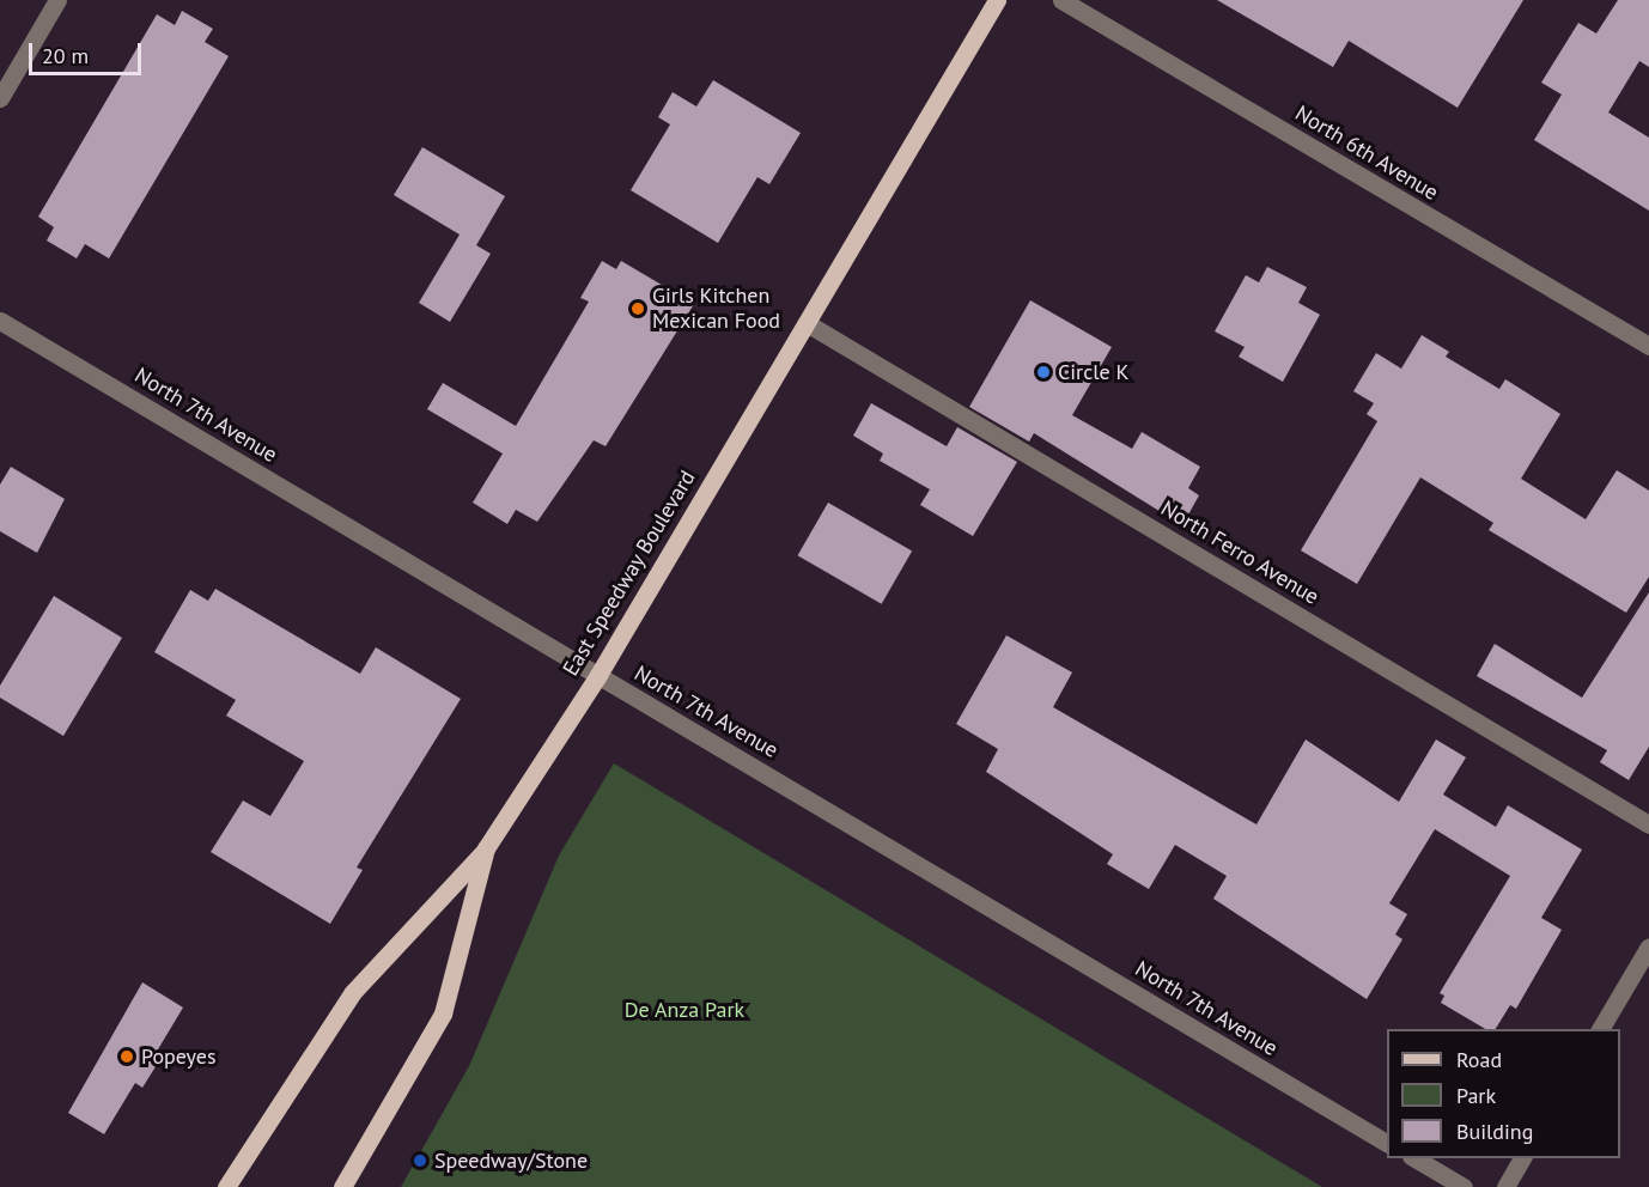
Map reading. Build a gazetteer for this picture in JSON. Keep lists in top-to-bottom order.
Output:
{
  "streets": {
    "main road": ["East Speedway Boulevard"],
    "street": ["North 6th Avenue", "North 7th Avenue", "North Ferro Avenue"]
  },
  "crossings": [
    ["North 7th Avenue", "East Speedway Boulevard"],
    ["North Ferro Avenue", "East Speedway Boulevard"]
  ],
  "parks": ["De Anza Park"],
  "places": [
    "Girls Kitchen Mexican Food",
    "Circle K",
    "Popeyes",
    "Speedway/Stone"
  ],
  "legend": ["Road", "Park", "Building"],
  "scale_bar": "20 m"
}
